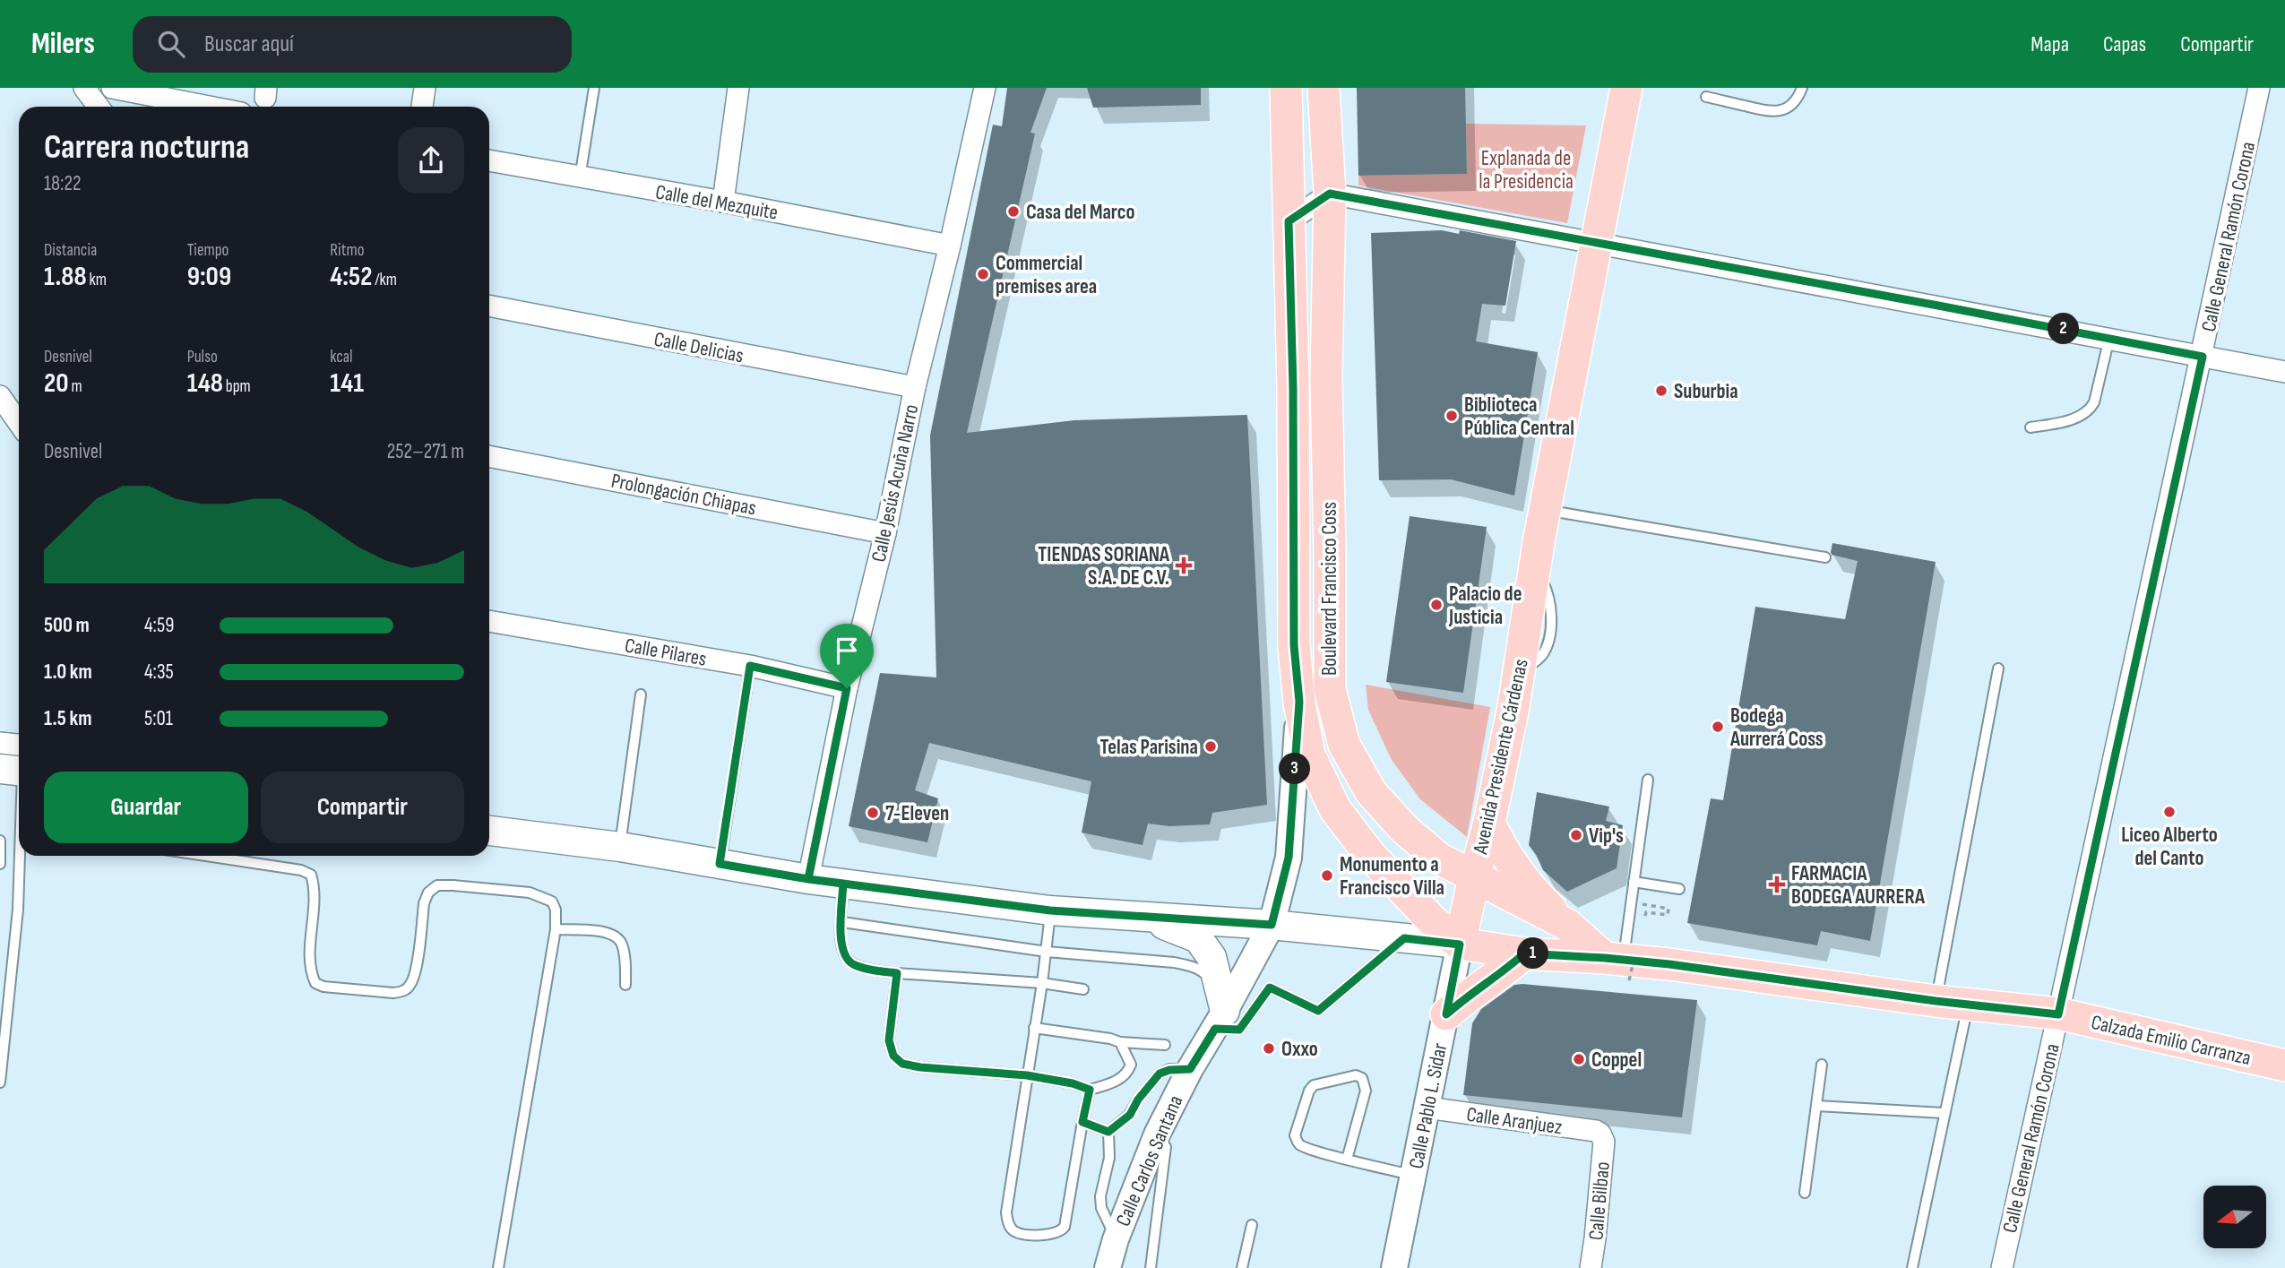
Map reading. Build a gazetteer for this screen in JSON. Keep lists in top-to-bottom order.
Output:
{
  "streets": {
    "main road": ["Boulevard Francisco Coss", "Avenida Presidente Cárdenas", "Calzada Emilio Carranza"],
    "street": [
      "Calle del Mezquite",
      "Calle General Ramón Corona",
      "Calle Delicias",
      "Calle Jesús Acuña Narro",
      "Prolongación Chiapas",
      "Calle Pilares",
      "Calle Pablo L. Sidar",
      "Calle Aranjuez",
      "Calle Carlos Santana",
      "Calle Bilbao"
    ]
  },
  "crossings": [
    ["Calle del Mezquite", "Calle Jesús Acuña Narro"],
    ["Calle General Ramón Corona", "Calzada Emilio Carranza"],
    ["Calle Delicias", "Calle Jesús Acuña Narro"],
    ["Calle Jesús Acuña Narro", "Prolongación Chiapas"],
    ["Calle Jesús Acuña Narro", "Calle Pilares"],
    ["Boulevard Francisco Coss", "Avenida Presidente Cárdenas"],
    ["Boulevard Francisco Coss", "Calzada Emilio Carranza"],
    ["Boulevard Francisco Coss", "Calle Pablo L. Sidar"],
    ["Boulevard Francisco Coss", "Calle Carlos Santana"],
    ["Avenida Presidente Cárdenas", "Calzada Emilio Carranza"],
    ["Avenida Presidente Cárdenas", "Calle Pablo L. Sidar"],
    ["Calzada Emilio Carranza", "Calle Pablo L. Sidar"],
    ["Calle Pablo L. Sidar", "Calle Aranjuez"],
    ["Calle Aranjuez", "Calle Bilbao"]
  ],
  "parks": ["Explanada de la Presidencia"],
  "places": {
    "other": [
      "Casa del Marco",
      "Commercial premises area",
      "Suburbia",
      "Biblioteca Pública Central",
      "Palacio de Justicia",
      "Bodega Aurrerá Coss",
      "Telas Parisina",
      "Liceo Alberto del Canto",
      "7-Eleven",
      "Vip's",
      "Monumento a Francisco Villa",
      "Oxxo",
      "Coppel"
    ],
    "health": ["TIENDAS SORIANA S.A. DE C.V.", "FARMACIA BODEGA AURRERA"]
  },
  "north": "left",
  "page": {
    "header": "Milers",
    "search": "Buscar aquí",
    "nav": ["Mapa", "Capas", "Compartir"],
    "heading": ["Carrera nocturna", "18:22"],
    "stats": [
      ["Distancia", "1.88 km"],
      ["Tiempo", "9:09"],
      ["Ritmo", "4:52 /km"],
      ["Desnivel", "20 m"],
      ["Pulso", "148 bpm"],
      ["kcal", "141"]
    ],
    "pins": ["2", "3", "1"],
    "chart": ["Desnivel", "252–271 m"],
    "list": [
      {
        "name": "500 m",
        "note": "4:59"
      },
      {
        "name": "1.0 km",
        "note": "4:35"
      },
      {
        "name": "1.5 km",
        "note": "5:01"
      }
    ],
    "buttons": ["Guardar", "Compartir"]
  }
}
